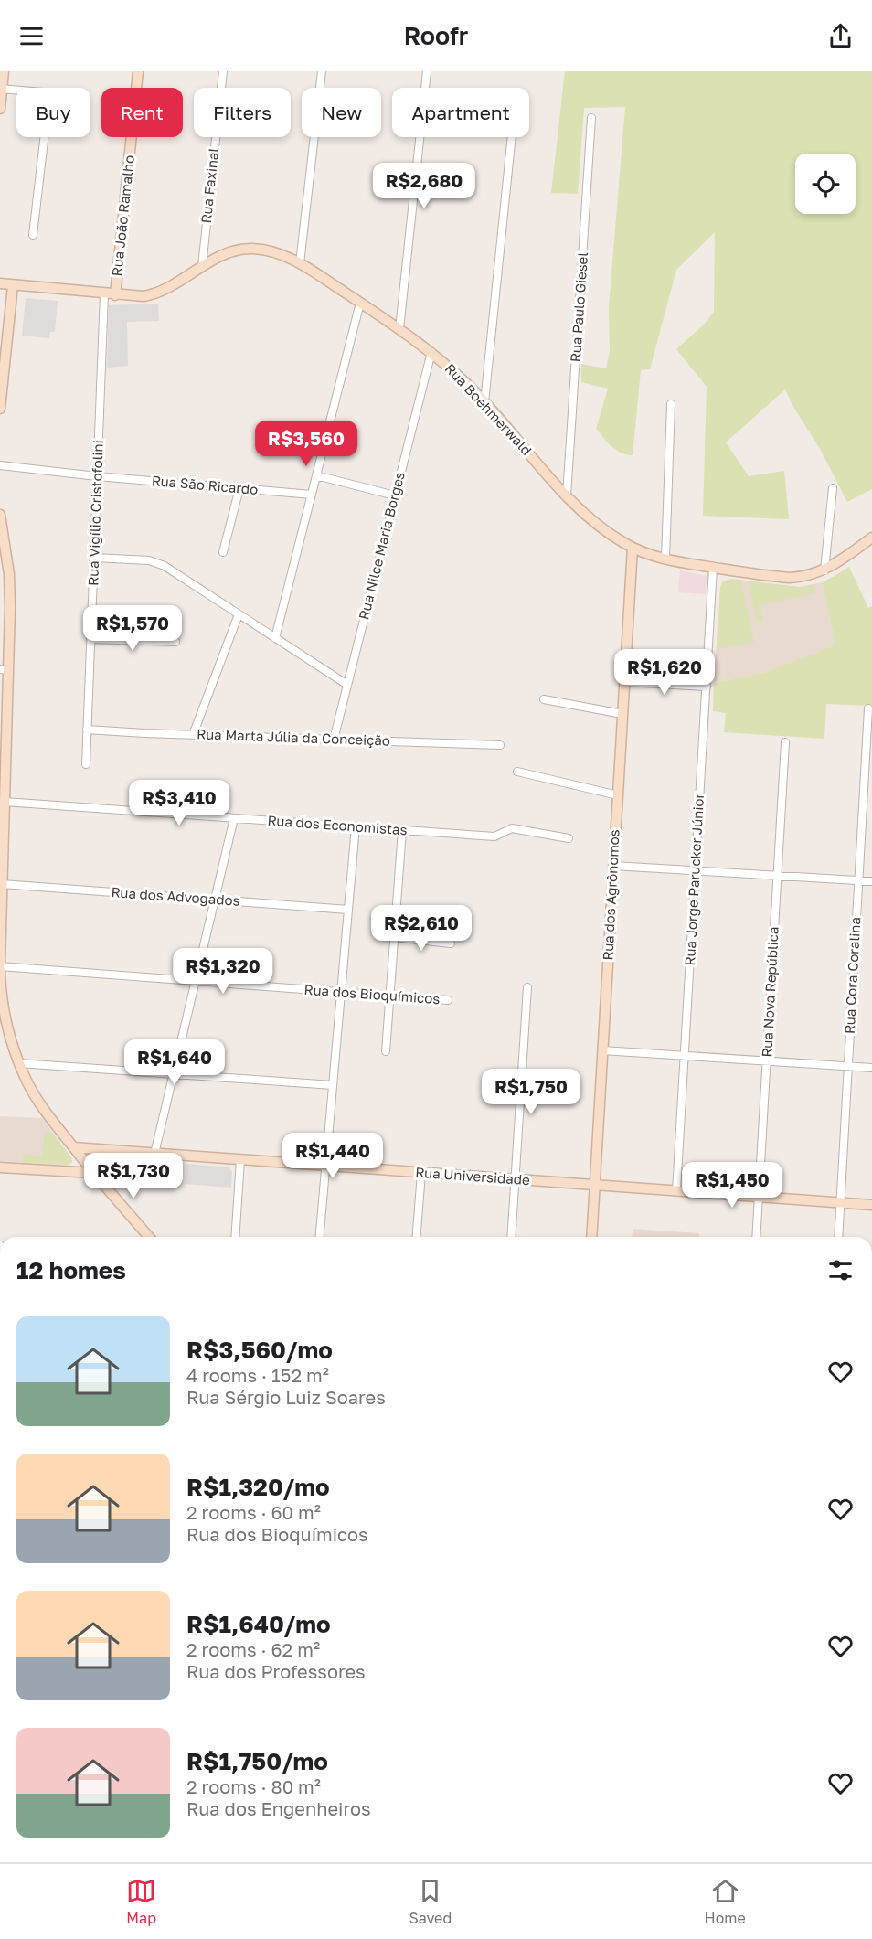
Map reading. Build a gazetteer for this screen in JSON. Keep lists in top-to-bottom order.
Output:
{
  "streets": {
    "street": [
      "Rua Faxinal",
      "Rua João Ramalho",
      "Rua Paulo Giesel",
      "Rua Boehmerwald",
      "Rua São Ricardo",
      "Rua Vigílio Cristofolini",
      "Rua Nilce Maria Borges",
      "Rua Marta Júlia da Conceição",
      "Rua dos Economistas",
      "Rua Jorge Parucker Júnior",
      "Rua dos Agrônomos",
      "Rua dos Advogados",
      "Rua Cora Coralina",
      "Rua Nova República",
      "Rua dos Bioquímicos",
      "Rua Universidade"
    ]
  },
  "crossings": [
    ["Rua Faxinal", "Rua Boehmerwald"],
    ["Rua João Ramalho", "Rua Boehmerwald"],
    ["Rua Paulo Giesel", "Rua Boehmerwald"],
    ["Rua Boehmerwald", "Rua Vigílio Cristofolini"],
    ["Rua Boehmerwald", "Rua Nilce Maria Borges"],
    ["Rua Boehmerwald", "Rua Jorge Parucker Júnior"],
    ["Rua Boehmerwald", "Rua dos Agrônomos"],
    ["Rua São Ricardo", "Rua Vigílio Cristofolini"],
    ["Rua Vigílio Cristofolini", "Rua Marta Júlia da Conceição"],
    ["Rua Nilce Maria Borges", "Rua Marta Júlia da Conceição"],
    ["Rua Jorge Parucker Júnior", "Rua Universidade"],
    ["Rua dos Agrônomos", "Rua Universidade"],
    ["Rua Cora Coralina", "Rua Universidade"],
    ["Rua Nova República", "Rua Universidade"]
  ],
  "page": {
    "header": "Roofr",
    "chip": [
      "Buy",
      "Rent",
      "Filters",
      "New",
      "Apartment"
    ],
    "price": [
      "R$2,680",
      "R$3,560",
      "R$1,570",
      "R$1,620",
      "R$3,410",
      "R$2,610",
      "R$1,320",
      "R$1,640",
      "R$1,750",
      "R$1,440",
      "R$1,730",
      "R$1,450"
    ],
    "heading": "12 homes",
    "list": [
      {
        "name": "R$3,560/mo",
        "note": "4 rooms · 152 m² · Rua Sérgio Luiz Soares"
      },
      {
        "name": "R$1,320/mo",
        "note": "2 rooms · 60 m² · Rua dos Bioquímicos"
      },
      {
        "name": "R$1,640/mo",
        "note": "2 rooms · 62 m² · Rua dos Professores"
      },
      {
        "name": "R$1,750/mo",
        "note": "2 rooms · 80 m² · Rua dos Engenheiros"
      }
    ],
    "tabs": ["Map", "Saved", "Home"]
  }
}
